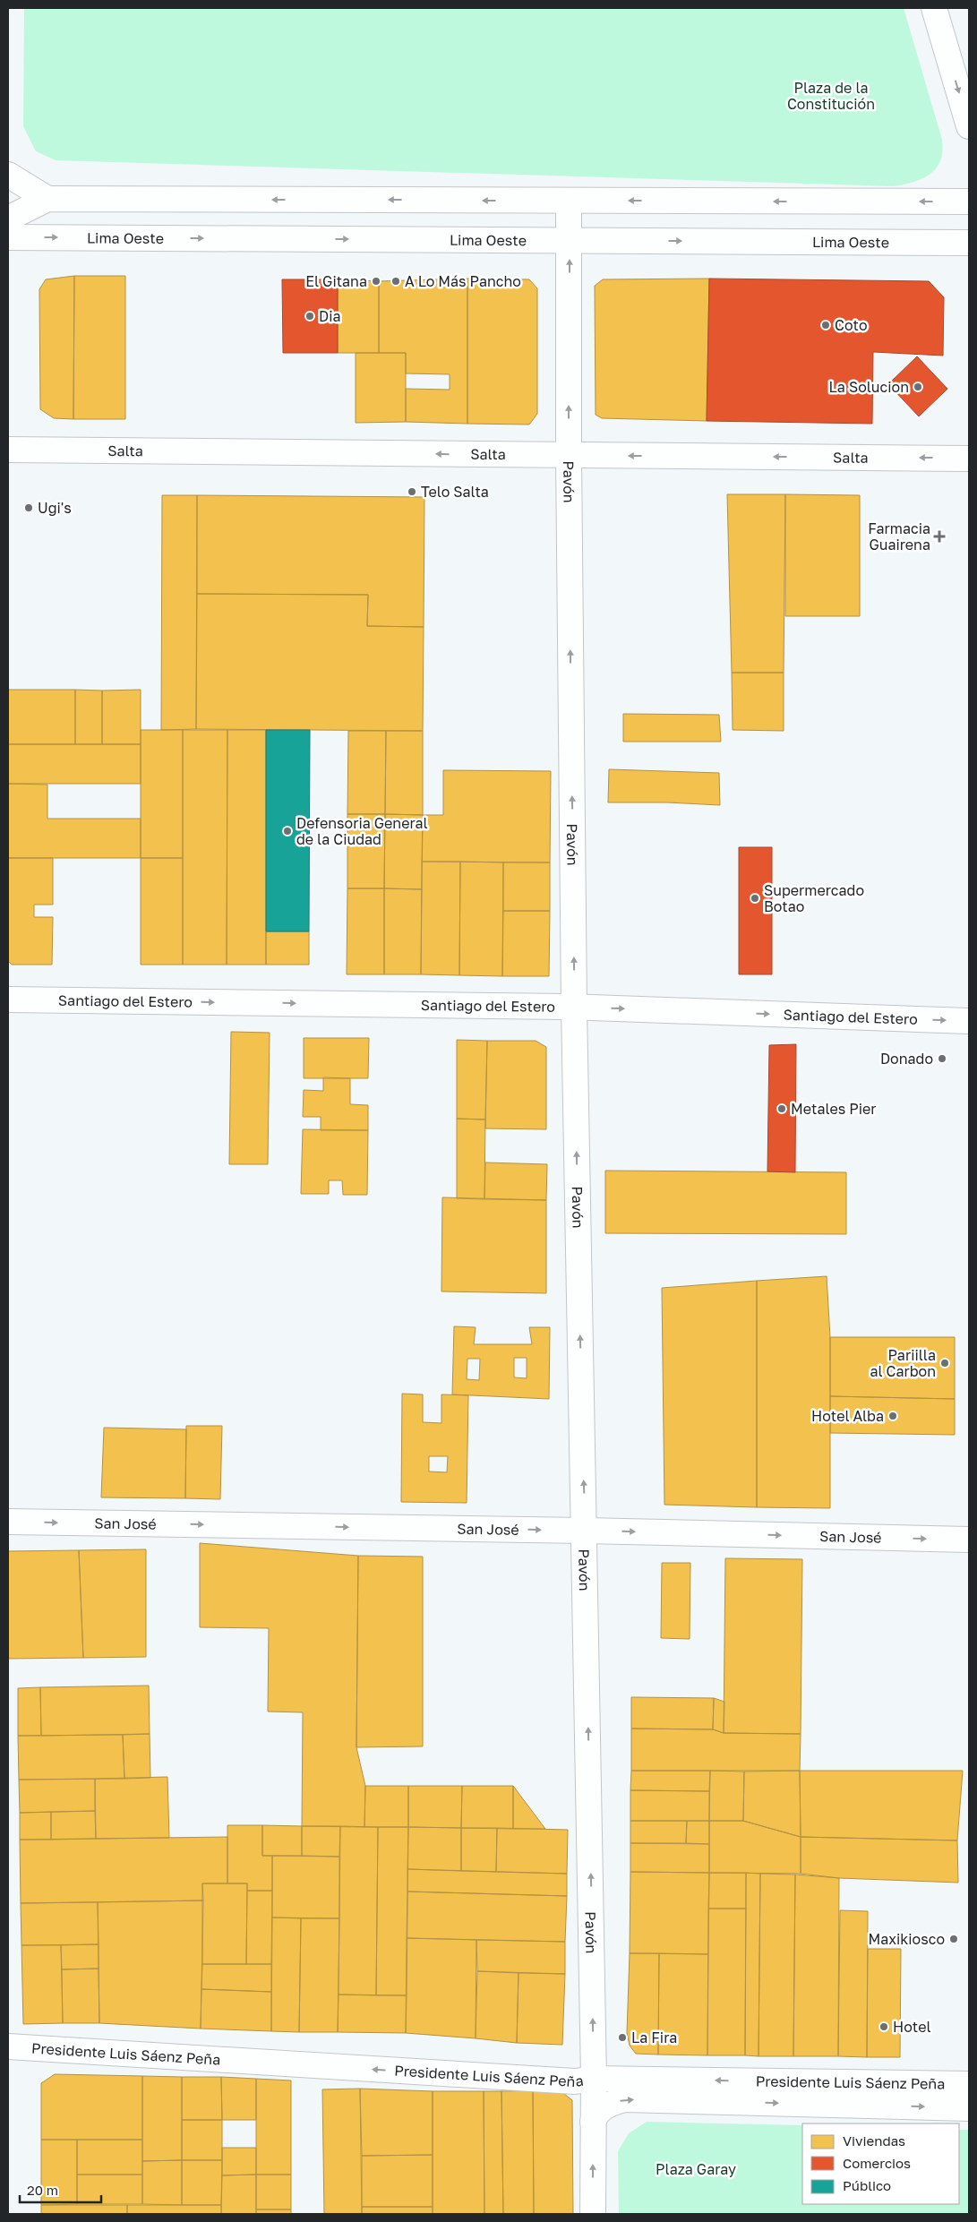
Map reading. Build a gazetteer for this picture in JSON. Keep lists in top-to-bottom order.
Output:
{
  "streets": {
    "street": [
      "Lima Oeste",
      "Salta",
      "Pavón",
      "Santiago del Estero",
      "San José",
      "Presidente Luis Sáenz Peña"
    ]
  },
  "crossings": [
    ["Lima Oeste", "Pavón"],
    ["Salta", "Pavón"],
    ["Pavón", "Santiago del Estero"],
    ["Pavón", "San José"],
    ["Pavón", "Presidente Luis Sáenz Peña"]
  ],
  "one_way": [
    "Salta",
    "Pavón",
    "Santiago del Estero",
    "San José"
  ],
  "parks": ["Plaza de la Constitución", "Plaza Garay"],
  "places": {
    "other": [
      "El Gitana",
      "A Lo Más Pancho",
      "Dia",
      "Coto",
      "La Solucion",
      "Telo Salta",
      "Ugi's",
      "Defensoria General de la Ciudad",
      "Supermercado Botao",
      "Donado",
      "Metales Pier",
      "Pariilla al Carbon",
      "Hotel Alba",
      "Maxikiosco",
      "Hotel",
      "La Fira"
    ],
    "health": ["Farmacia Guairena"]
  },
  "legend": ["Viviendas", "Comercios", "Público"],
  "scale_bar": "20 m"
}
